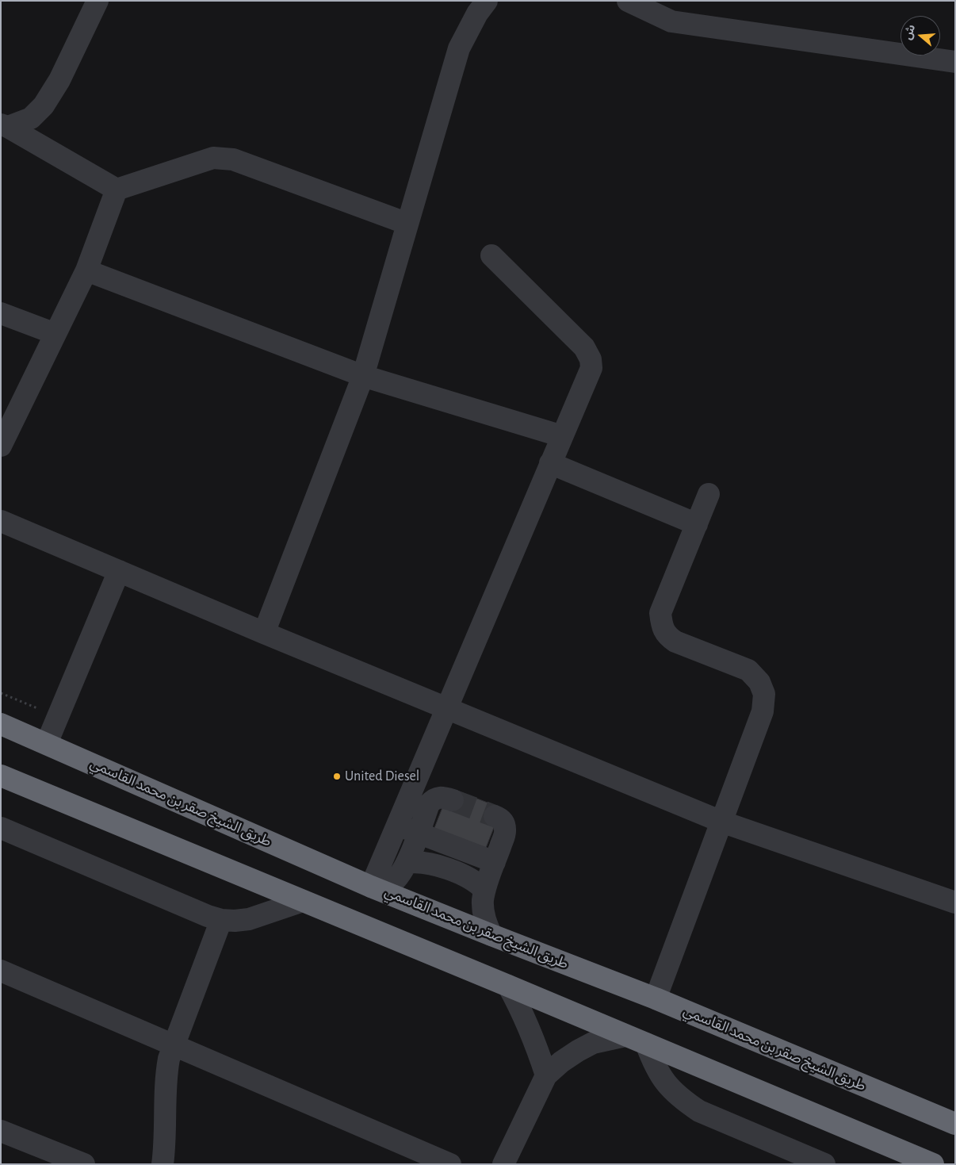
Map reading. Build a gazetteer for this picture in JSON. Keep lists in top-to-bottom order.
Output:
{
  "streets": {
    "highway": ["طريق الشيخ صقر بن محمد القاسمي"]
  },
  "places": ["United Diesel"],
  "north": "left"
}
